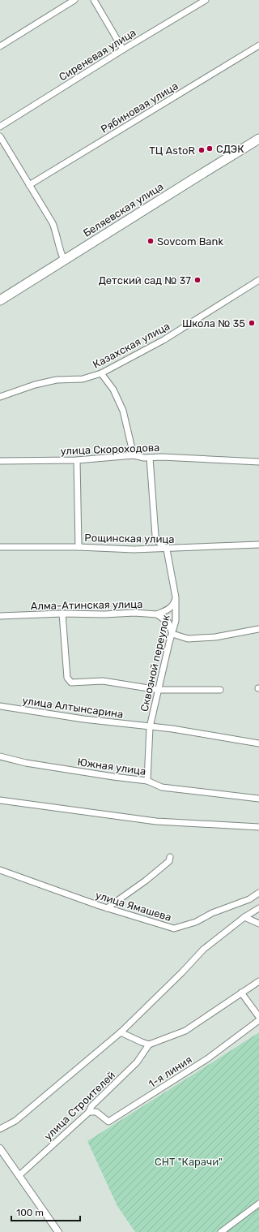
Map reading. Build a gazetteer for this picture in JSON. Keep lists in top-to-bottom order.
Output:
{
  "streets": {
    "main road": ["Беляевская улица"],
    "street": [
      "Сиреневая улица",
      "Рябиновая улица",
      "Казахская улица",
      "улица Скороходова",
      "Рощинская улица",
      "Алма-Атинская улица",
      "Сквозной переулок",
      "улица Алтынсарина",
      "Южная улица",
      "улица Ямашева",
      "1-я линия",
      "улица Строителей"
    ]
  },
  "crossings": [
    ["Рощинская улица", "Сквозной переулок"],
    ["Алма-Атинская улица", "Сквозной переулок"],
    ["Сквозной переулок", "улица Алтынсарина"],
    ["Сквозной переулок", "Южная улица"],
    ["1-я линия", "улица Строителей"]
  ],
  "parks": ["СНТ \"Карачи\""],
  "places": [
    "СДЭК",
    "ТЦ AstoR",
    "Sovcom Bank",
    "Детский сад № 37",
    "Школа № 35"
  ],
  "scale_bar": "100 m"
}
